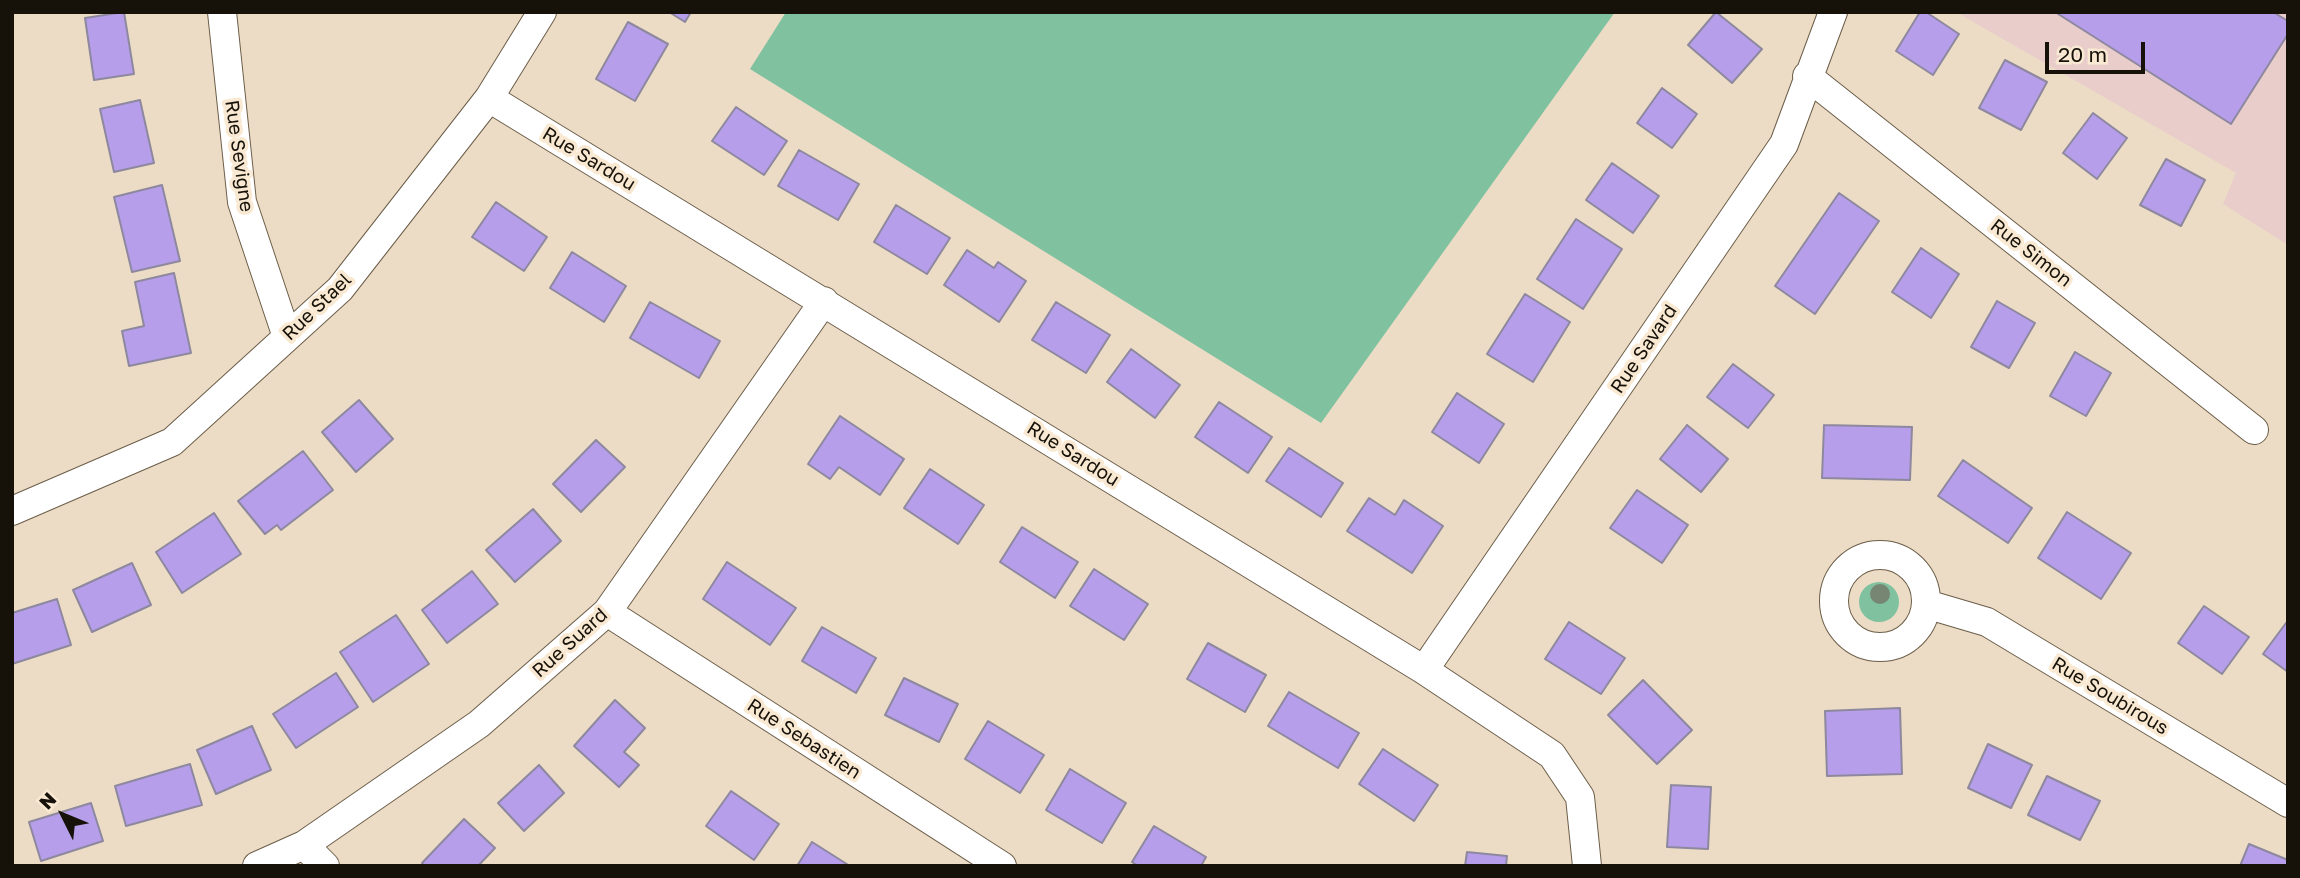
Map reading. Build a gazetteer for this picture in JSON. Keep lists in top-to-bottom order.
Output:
{
  "streets": {
    "street": [
      "Rue Sevigne",
      "Rue Sardou",
      "Rue Simon",
      "Rue Stael",
      "Rue Savard",
      "Rue Suard",
      "Rue Soubirous",
      "Rue Sebastien"
    ]
  },
  "crossings": [
    ["Rue Sevigne", "Rue Stael"],
    ["Rue Sardou", "Rue Stael"],
    ["Rue Sardou", "Rue Savard"],
    ["Rue Sardou", "Rue Suard"],
    ["Rue Simon", "Rue Savard"],
    ["Rue Suard", "Rue Sebastien"]
  ],
  "scale_bar": "20 m",
  "north": "top left"
}
